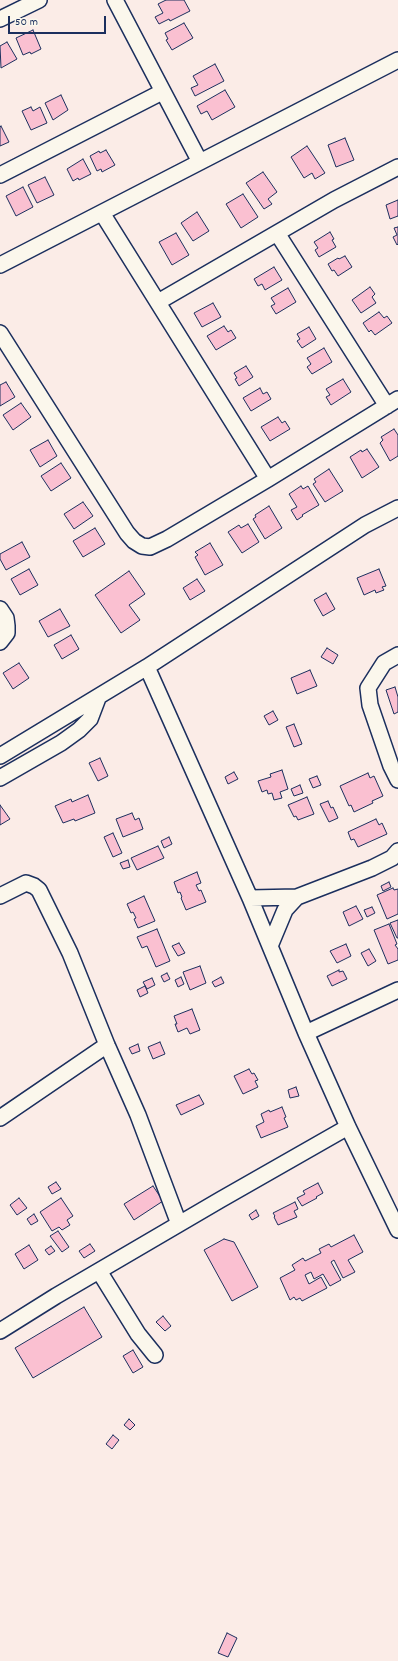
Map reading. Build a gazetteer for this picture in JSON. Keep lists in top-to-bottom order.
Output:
{
  "scale_bar": "50 m"
}
